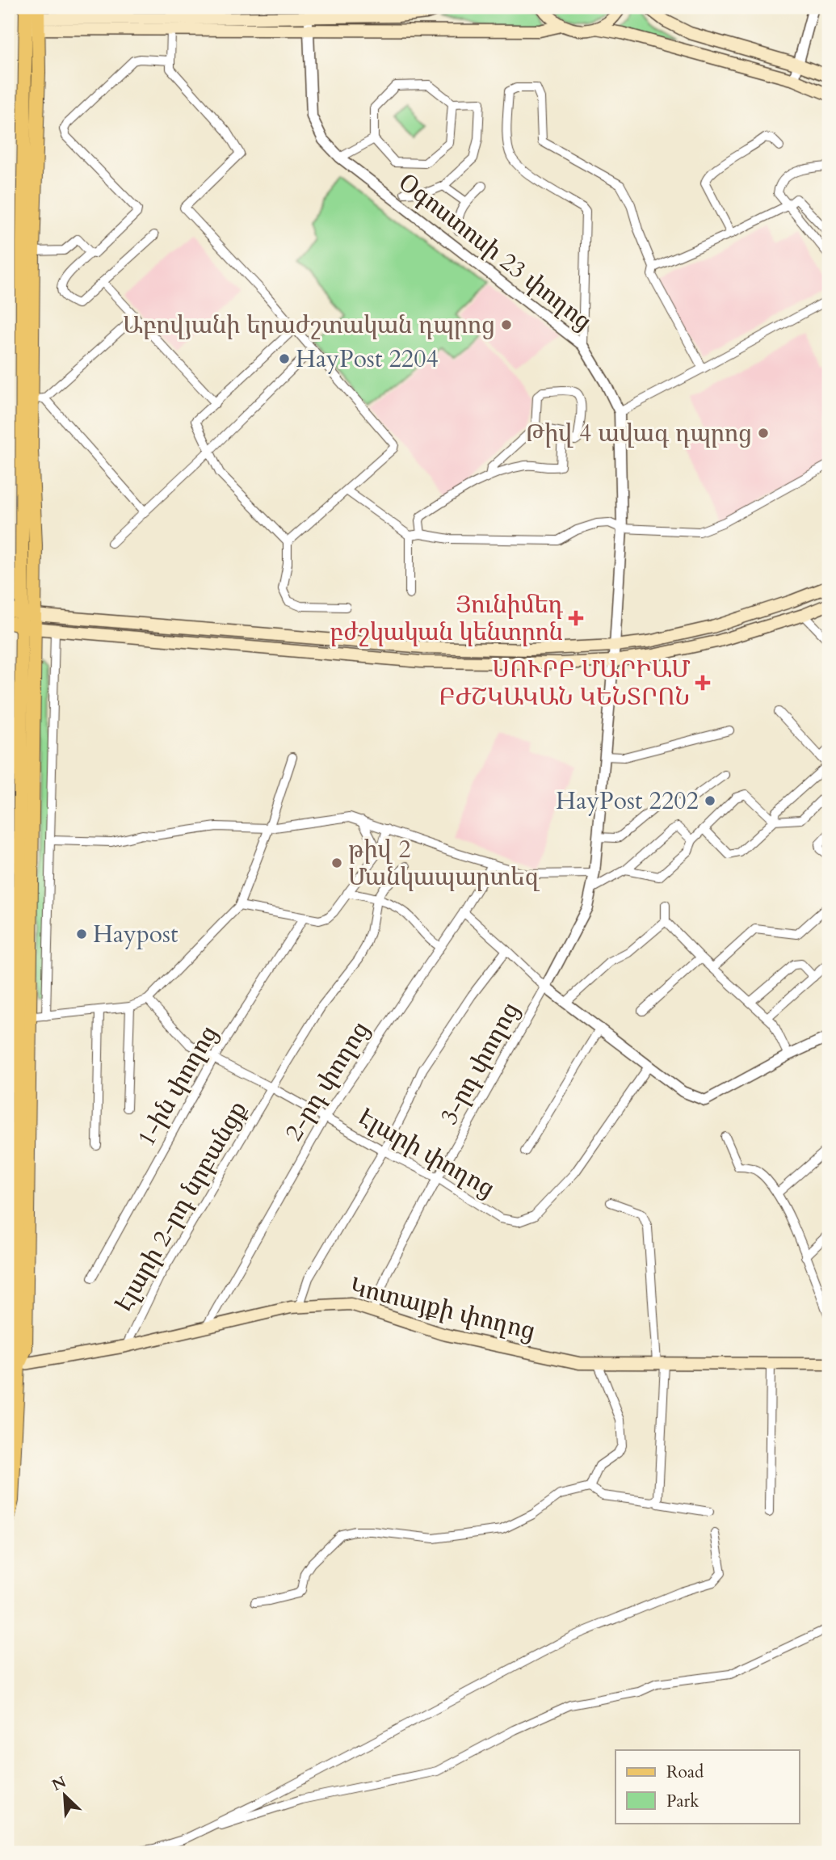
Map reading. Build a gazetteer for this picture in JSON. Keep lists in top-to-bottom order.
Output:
{
  "streets": {
    "main road": ["Կոտայքի փողոց"],
    "street": [
      "Օգոստոսի 23 փողոց",
      "3-րդ փողոց",
      "2-րդ փողոց",
      "1-ին փողոց",
      "Էլարի փողոց",
      "Էլարի 2-րդ նրբանցք"
    ]
  },
  "crossings": [
    ["Օգոստոսի 23 փողոց", "3-րդ փողոց"],
    ["3-րդ փողոց", "Էլարի փողոց"],
    ["3-րդ փողոց", "Կոտայքի փողոց"],
    ["2-րդ փողոց", "Էլարի փողոց"],
    ["2-րդ փողոց", "Կոտայքի փողոց"],
    ["1-ին փողոց", "Էլարի փողոց"],
    ["Էլարի փողոց", "Էլարի 2-րդ նրբանցք"],
    ["Էլարի 2-րդ նրբանցք", "Կոտայքի փողոց"]
  ],
  "places": {
    "other": [
      "Աբովյանի երաժշտական դպրոց",
      "HayPost 2204",
      "Թիվ 4 ավագ դպրոց",
      "HayPost 2202",
      "թիվ 2 Մանկապարտեզ",
      "Haypost"
    ],
    "health": ["Յունիմեդ բժշկական կենտրոն", "ՍՈՒՐԲ ՄԱՐԻԱՄ ԲԺՇԿԱԿԱՆ ԿԵՆՏՐՈՆ"]
  },
  "legend": ["Road", "Park"],
  "north": "top left"
}
